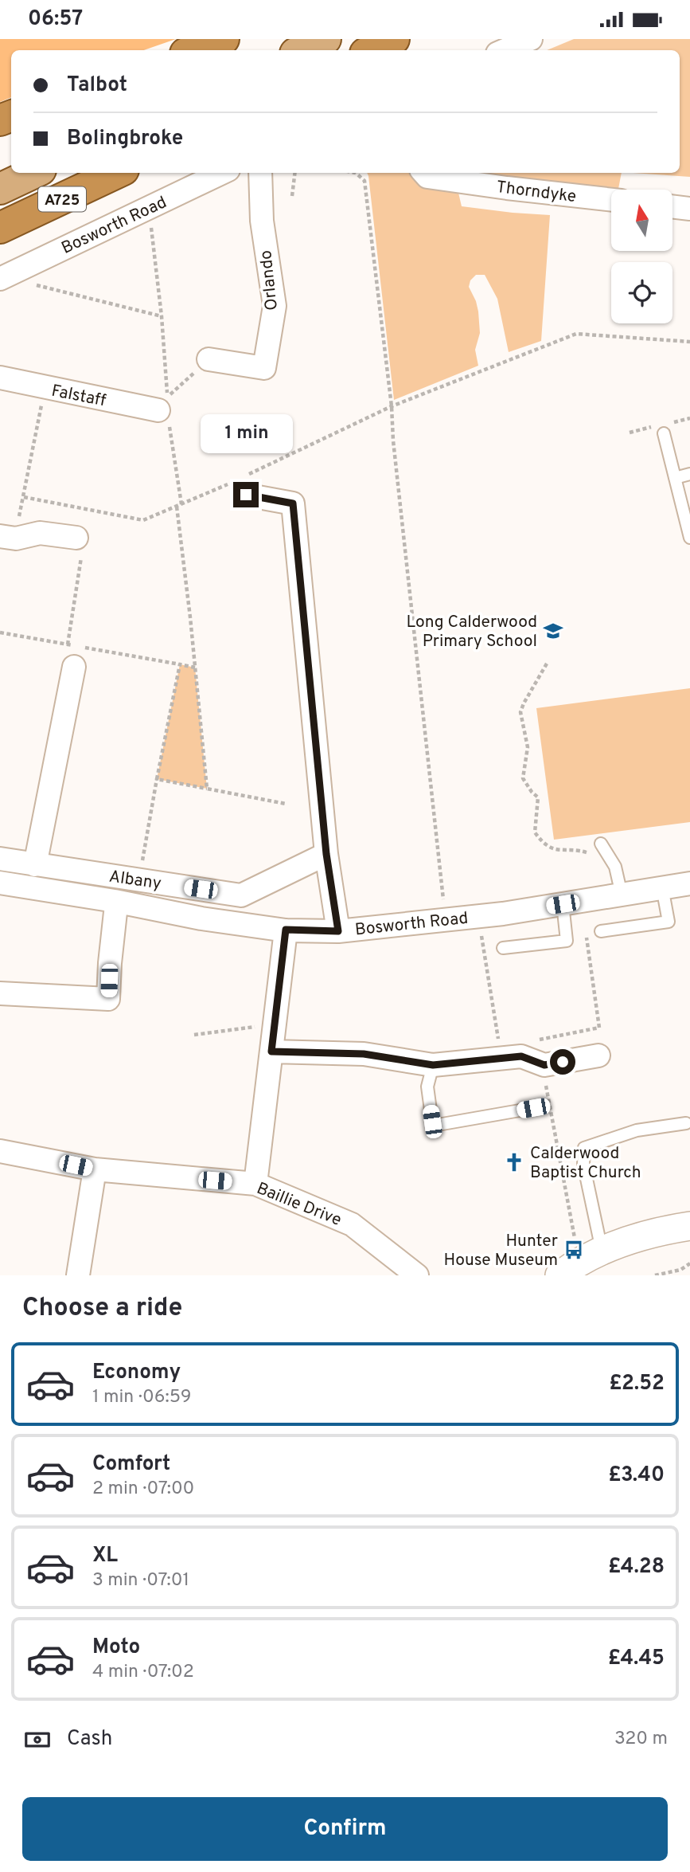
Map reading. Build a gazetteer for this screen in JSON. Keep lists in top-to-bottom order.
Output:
{
  "streets": {
    "highway": ["A725"],
    "street": [
      "Thorndyke",
      "Bosworth Road",
      "Orlando",
      "Falstaff",
      "Albany",
      "Baillie Drive"
    ]
  },
  "places": {
    "school or university": ["Long Calderwood Primary School"],
    "church": ["Calderwood Baptist Church"],
    "bus stop": ["Hunter House Museum"]
  },
  "north": "top",
  "page": {
    "status": "06:57",
    "banner": ["Talbot", "Bolingbroke"],
    "bubble": "1 min",
    "heading": "Choose a ride",
    "list": [
      {
        "name": "Economy",
        "note": "1 min · 06:59",
        "value": "£2.52"
      },
      {
        "name": "Comfort",
        "note": "2 min · 07:00",
        "value": "£3.40"
      },
      {
        "name": "XL",
        "note": "3 min · 07:01",
        "value": "£4.28"
      },
      {
        "name": "Moto",
        "note": "4 min · 07:02",
        "value": "£4.45"
      }
    ],
    "pay": ["Cash", "320 m"],
    "buttons": "Confirm"
  }
}
